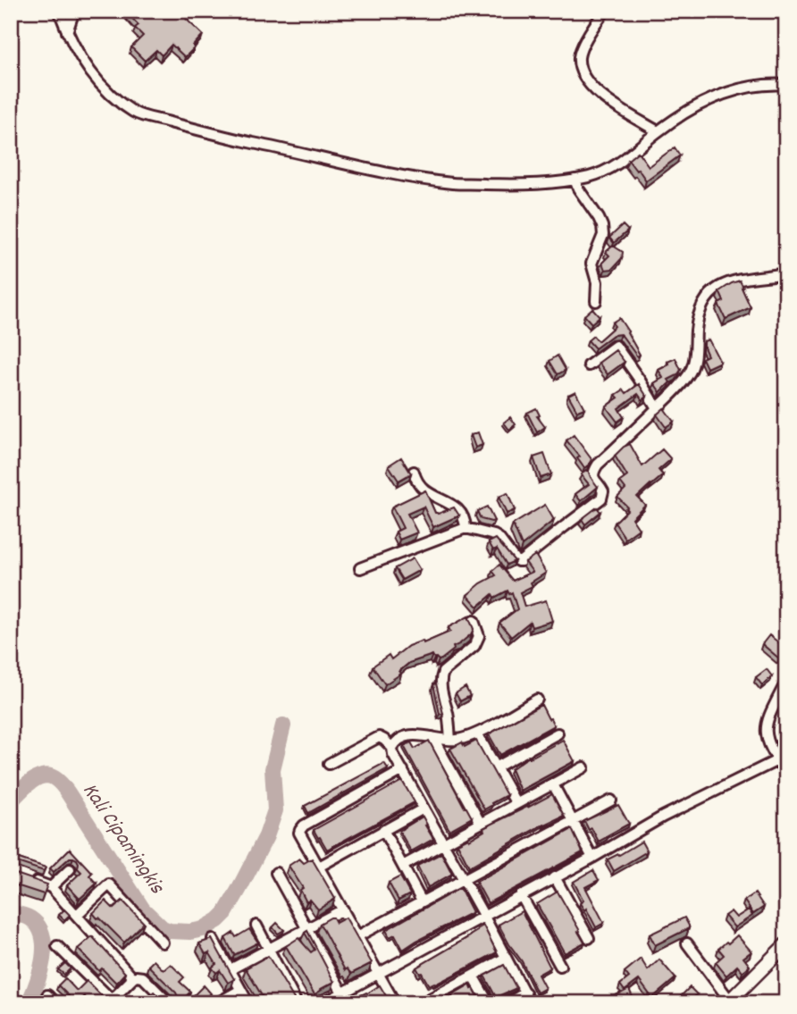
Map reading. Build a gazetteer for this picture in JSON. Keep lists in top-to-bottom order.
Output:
{
  "water": ["Kali Cipamingkis"]
}
